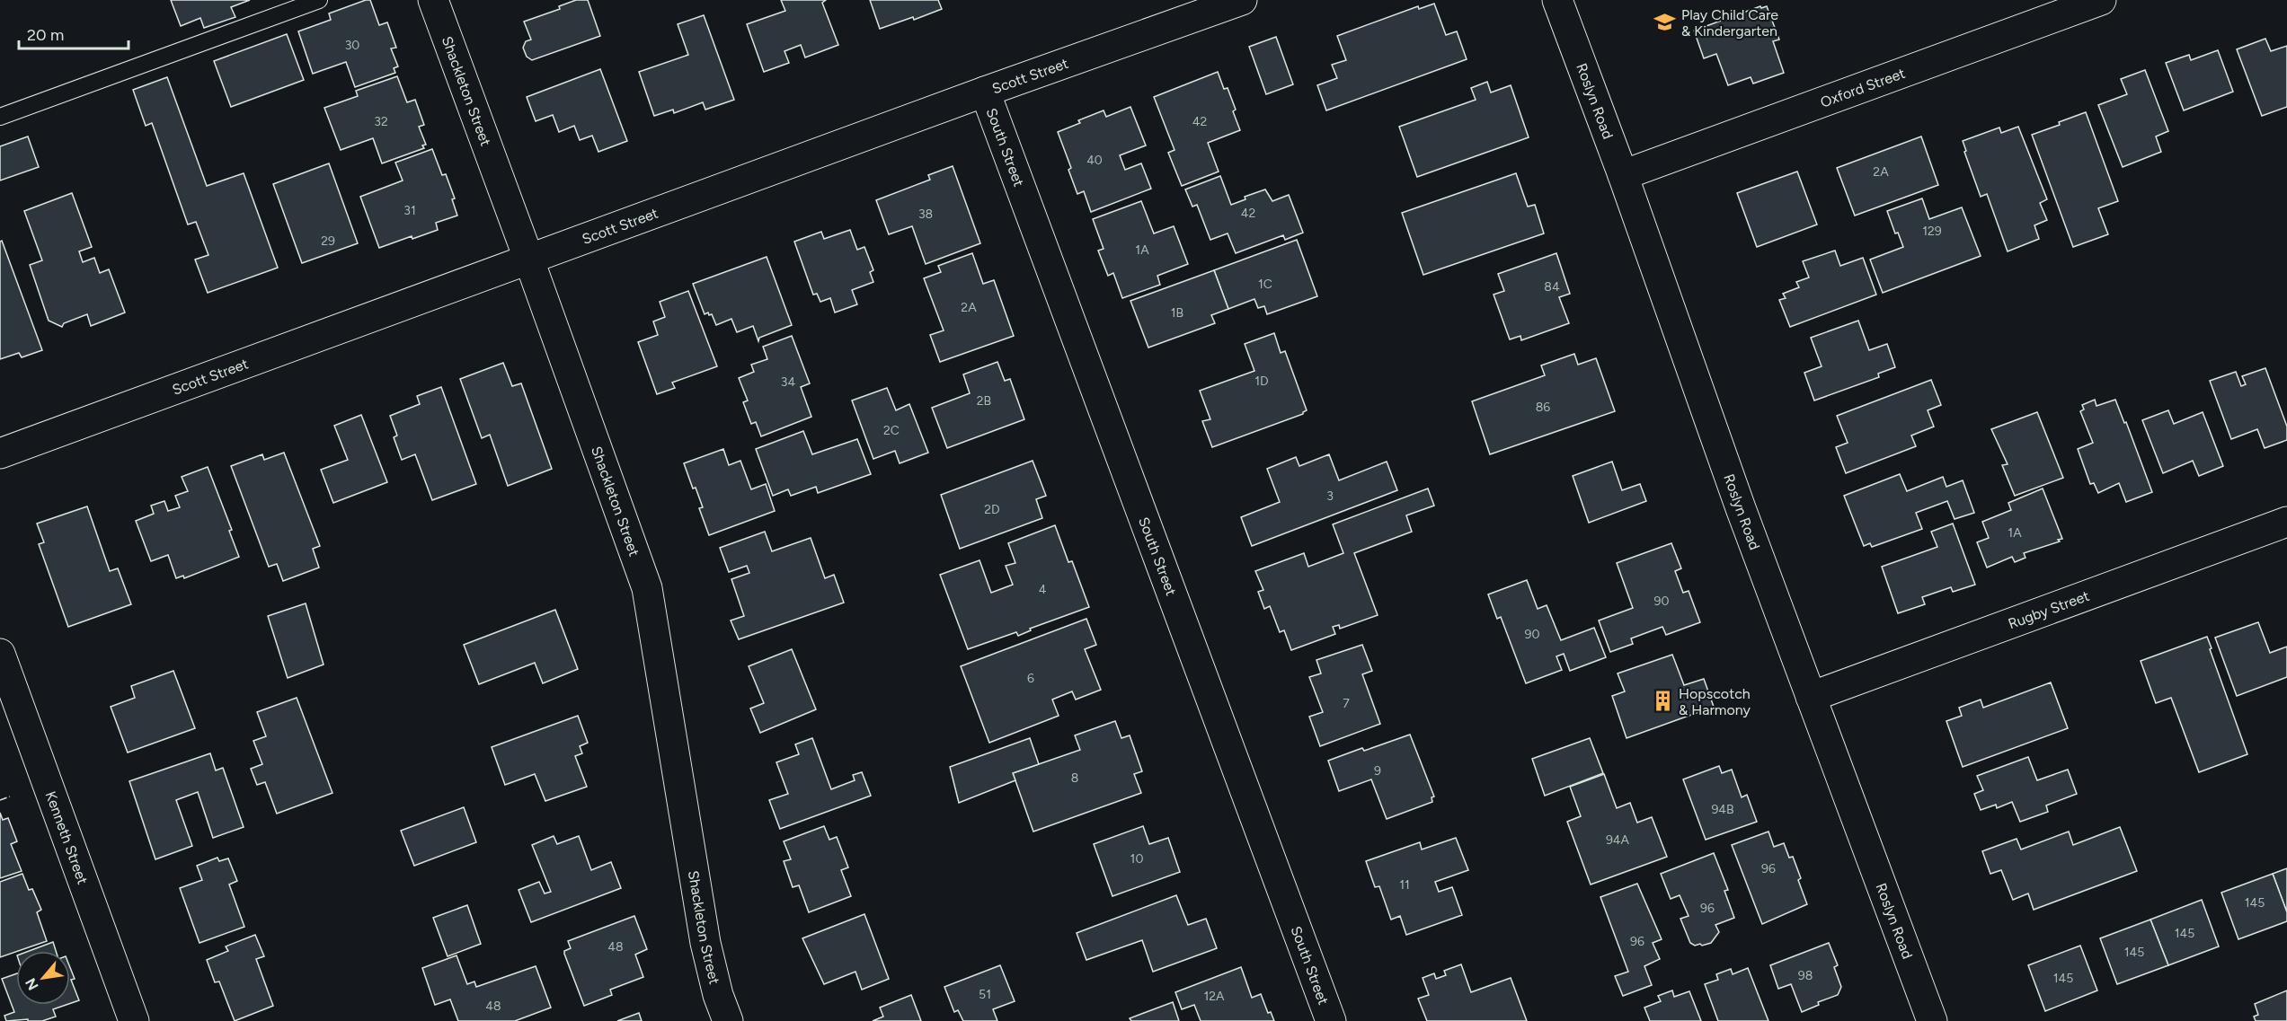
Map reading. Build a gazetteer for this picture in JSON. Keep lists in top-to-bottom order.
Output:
{
  "streets": {
    "street": [
      "Scott Street",
      "Oxford Street",
      "Shackleton Street",
      "Roslyn Road",
      "South Street",
      "Rugby Street",
      "Kenneth Street"
    ]
  },
  "crossings": [
    ["Scott Street", "Shackleton Street"],
    ["Scott Street", "South Street"],
    ["Oxford Street", "Roslyn Road"],
    ["Roslyn Road", "Rugby Street"]
  ],
  "places": {
    "school or university": ["Play Child Care & Kindergarten"],
    "building": ["Hopscotch & Harmony"]
  },
  "house_numbers": [
    "30",
    "32",
    "42",
    "40",
    "2A",
    "31",
    "42",
    "38",
    "129",
    "29",
    "1A",
    "1C",
    "84",
    "2A",
    "1B",
    "1D",
    "34",
    "2B",
    "86",
    "2C",
    "3",
    "2D",
    "1A",
    "4",
    "90",
    "90",
    "6",
    "7",
    "9",
    "8",
    "94B",
    "94A",
    "10",
    "96",
    "11",
    "145",
    "96",
    "145",
    "96",
    "48",
    "145",
    "98",
    "145",
    "51",
    "12A",
    "48"
  ],
  "scale_bar": "20 m",
  "north": "bottom left"
}
